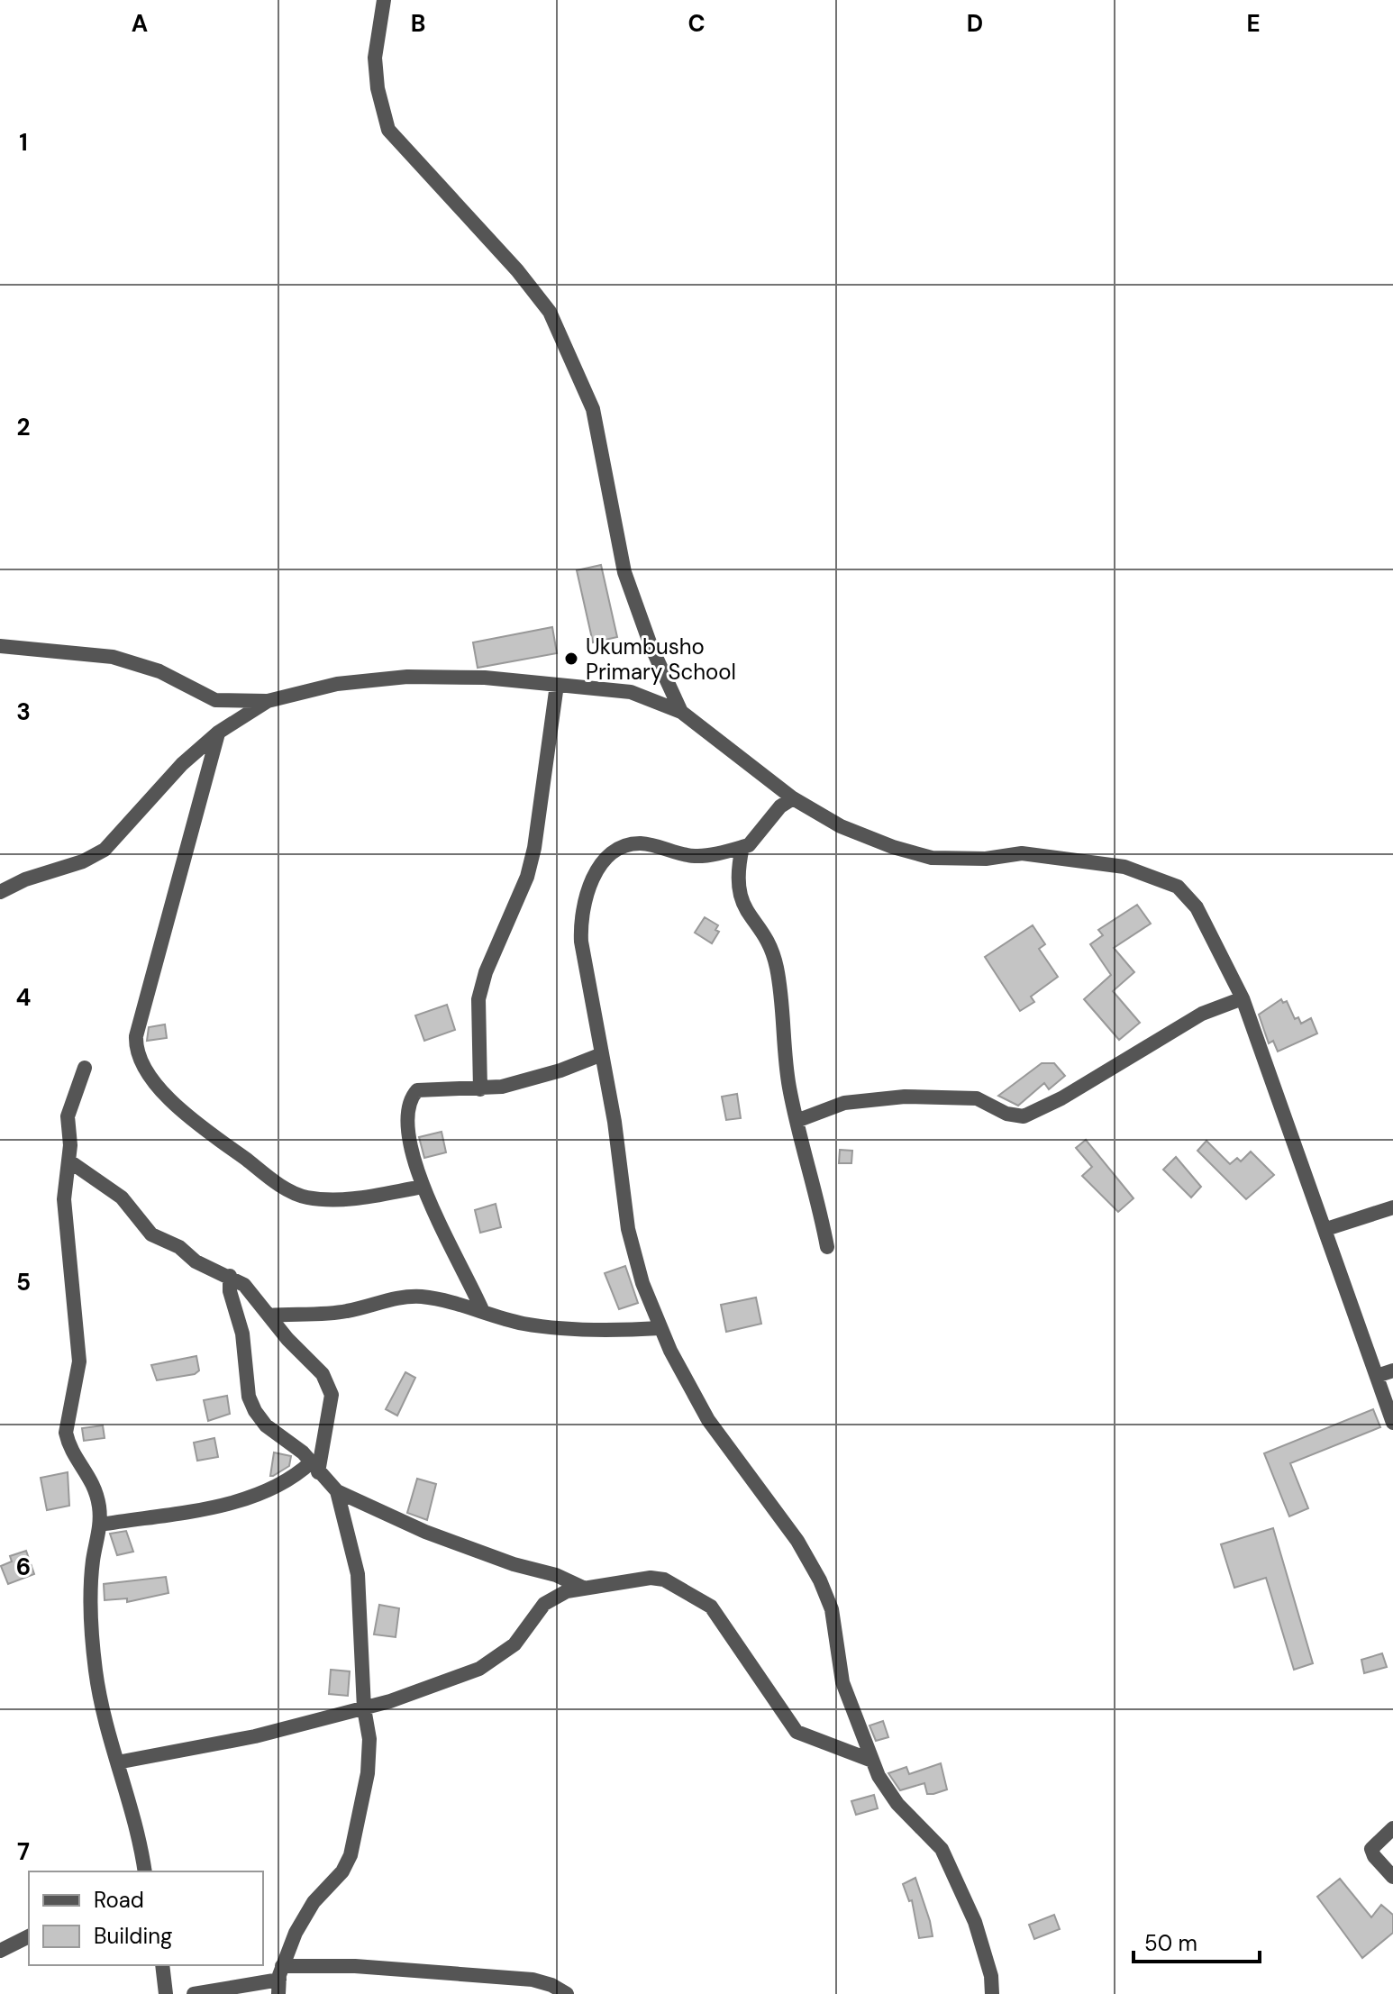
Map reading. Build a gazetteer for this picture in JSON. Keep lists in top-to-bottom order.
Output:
{
  "places": ["Ukumbusho Primary School"],
  "legend": ["Road", "Building"],
  "scale_bar": "50 m",
  "grid": {
    "columns": [
      "A",
      "B",
      "C",
      "D",
      "E"
    ],
    "rows": [
      "1",
      "2",
      "3",
      "4",
      "5",
      "6",
      "7"
    ]
  }
}
